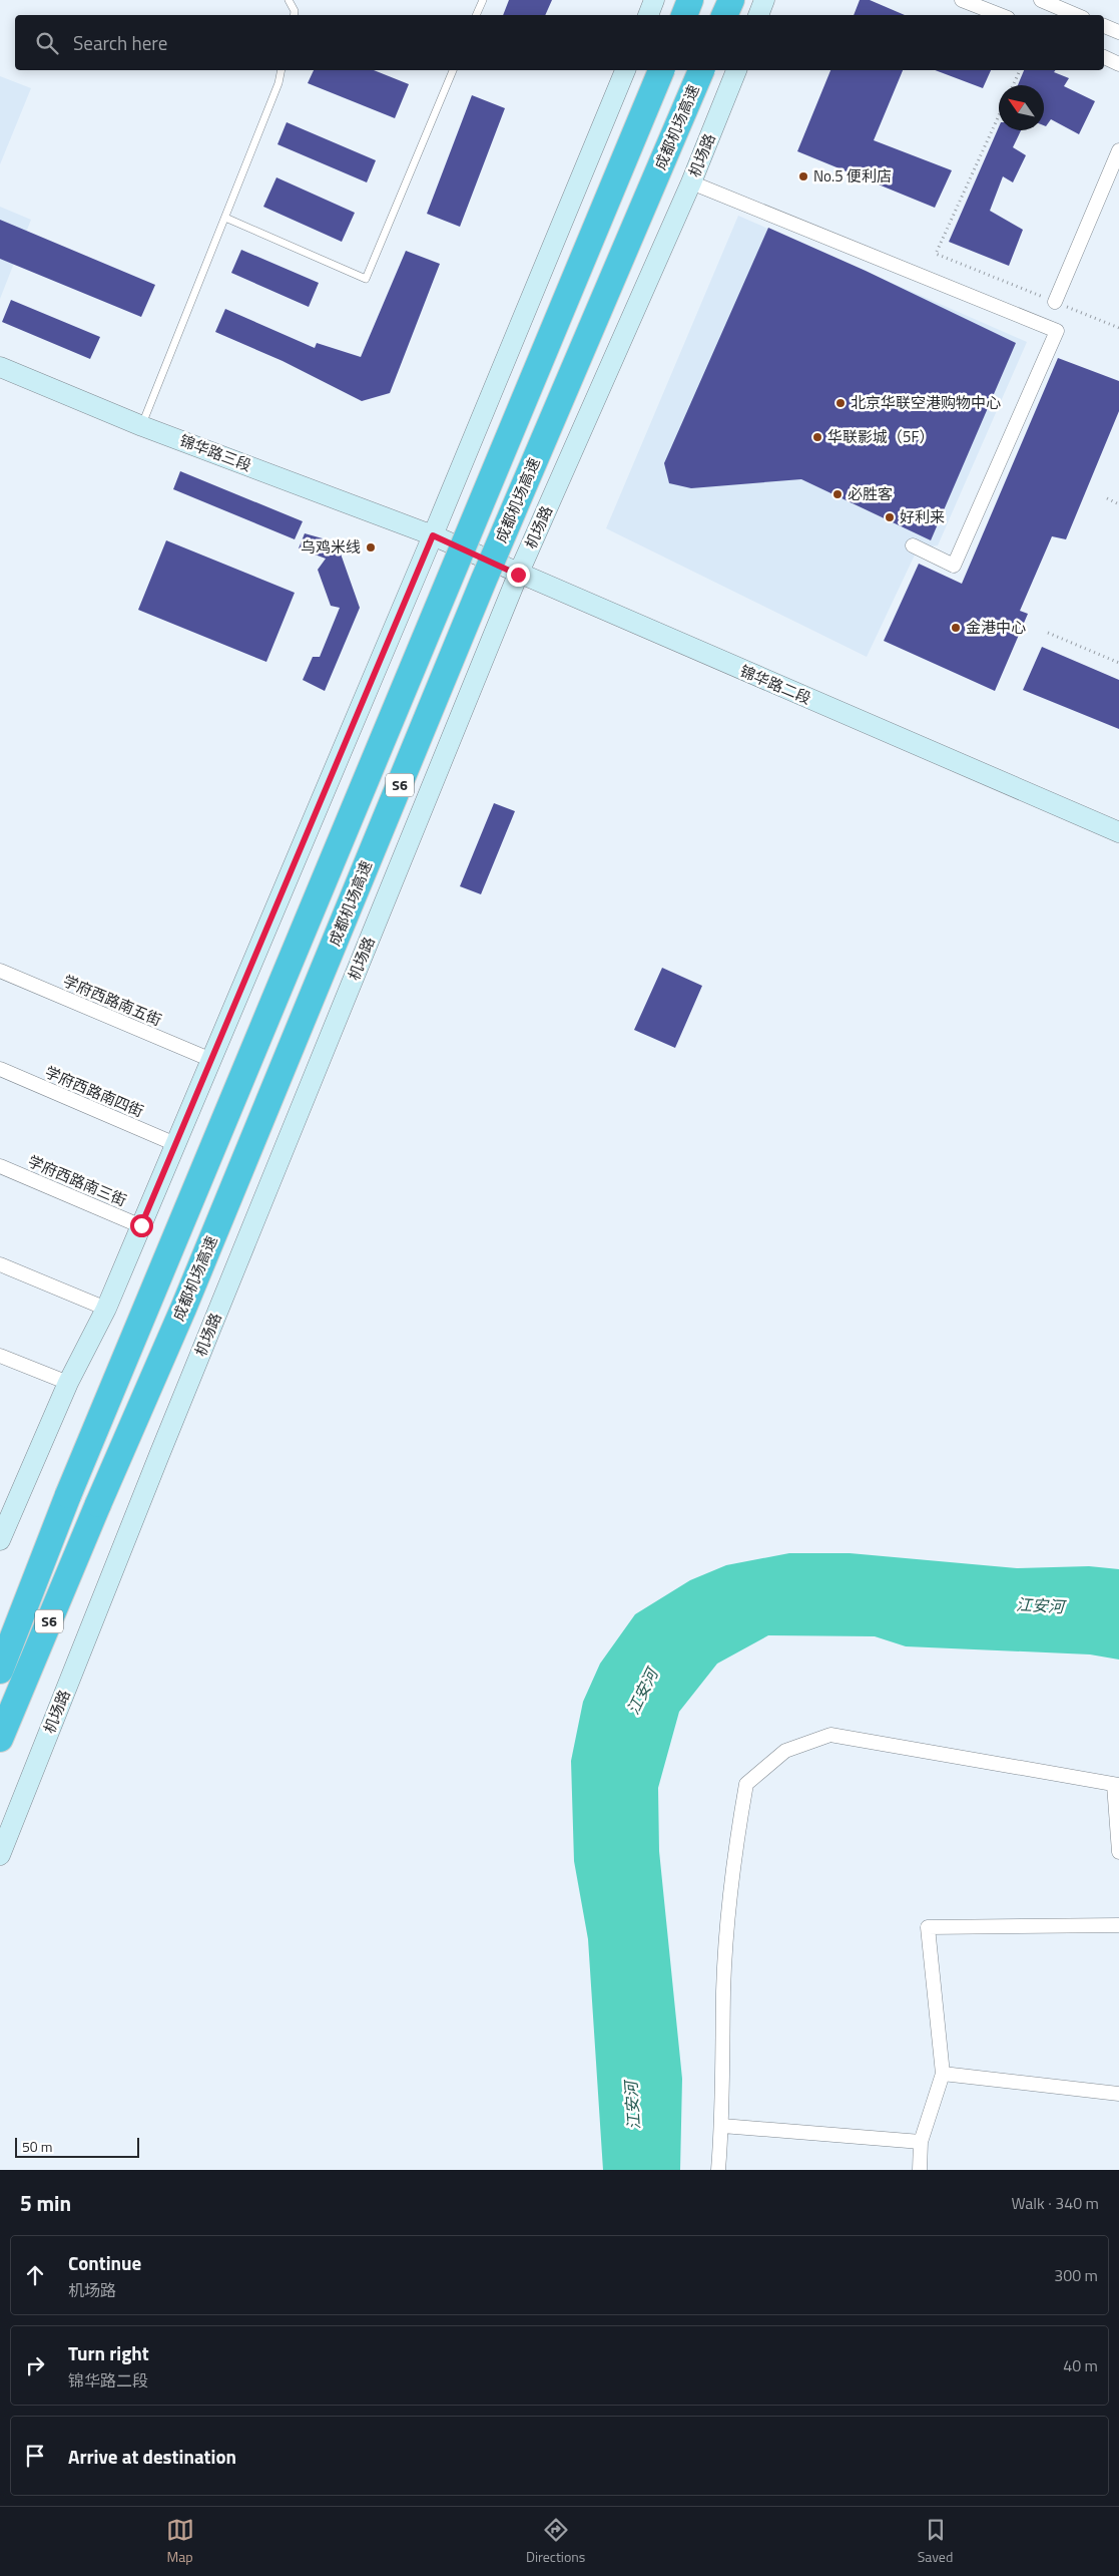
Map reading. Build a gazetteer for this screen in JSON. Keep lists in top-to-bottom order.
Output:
{
  "streets": {
    "highway": ["成都机场高速", "S6"],
    "main road": ["机场路", "锦华路三段", "锦华路二段"],
    "street": ["学府西路南五街", "学府西路南四街", "学府西路南三街"]
  },
  "crossings": [
    ["机场路", "锦华路二段"],
    ["锦华路三段", "锦华路二段"]
  ],
  "water": ["江安河"],
  "places": [
    "No.5 便利店",
    "北京华联空港购物中心",
    "华联影城（5F）",
    "必胜客",
    "好利来",
    "乌鸡米线",
    "金港中心"
  ],
  "scale_bar": "50 m",
  "north": "top left",
  "page": {
    "search": "Search here",
    "scale": "50 m",
    "heading": ["5 min", "Walk · 340 m"],
    "list": [
      ["Continue", "机场路", "300 m"],
      ["Turn right", "锦华路二段", "40 m"],
      "Arrive at destination"
    ],
    "nav": ["Map", "Directions", "Saved"]
  }
}
